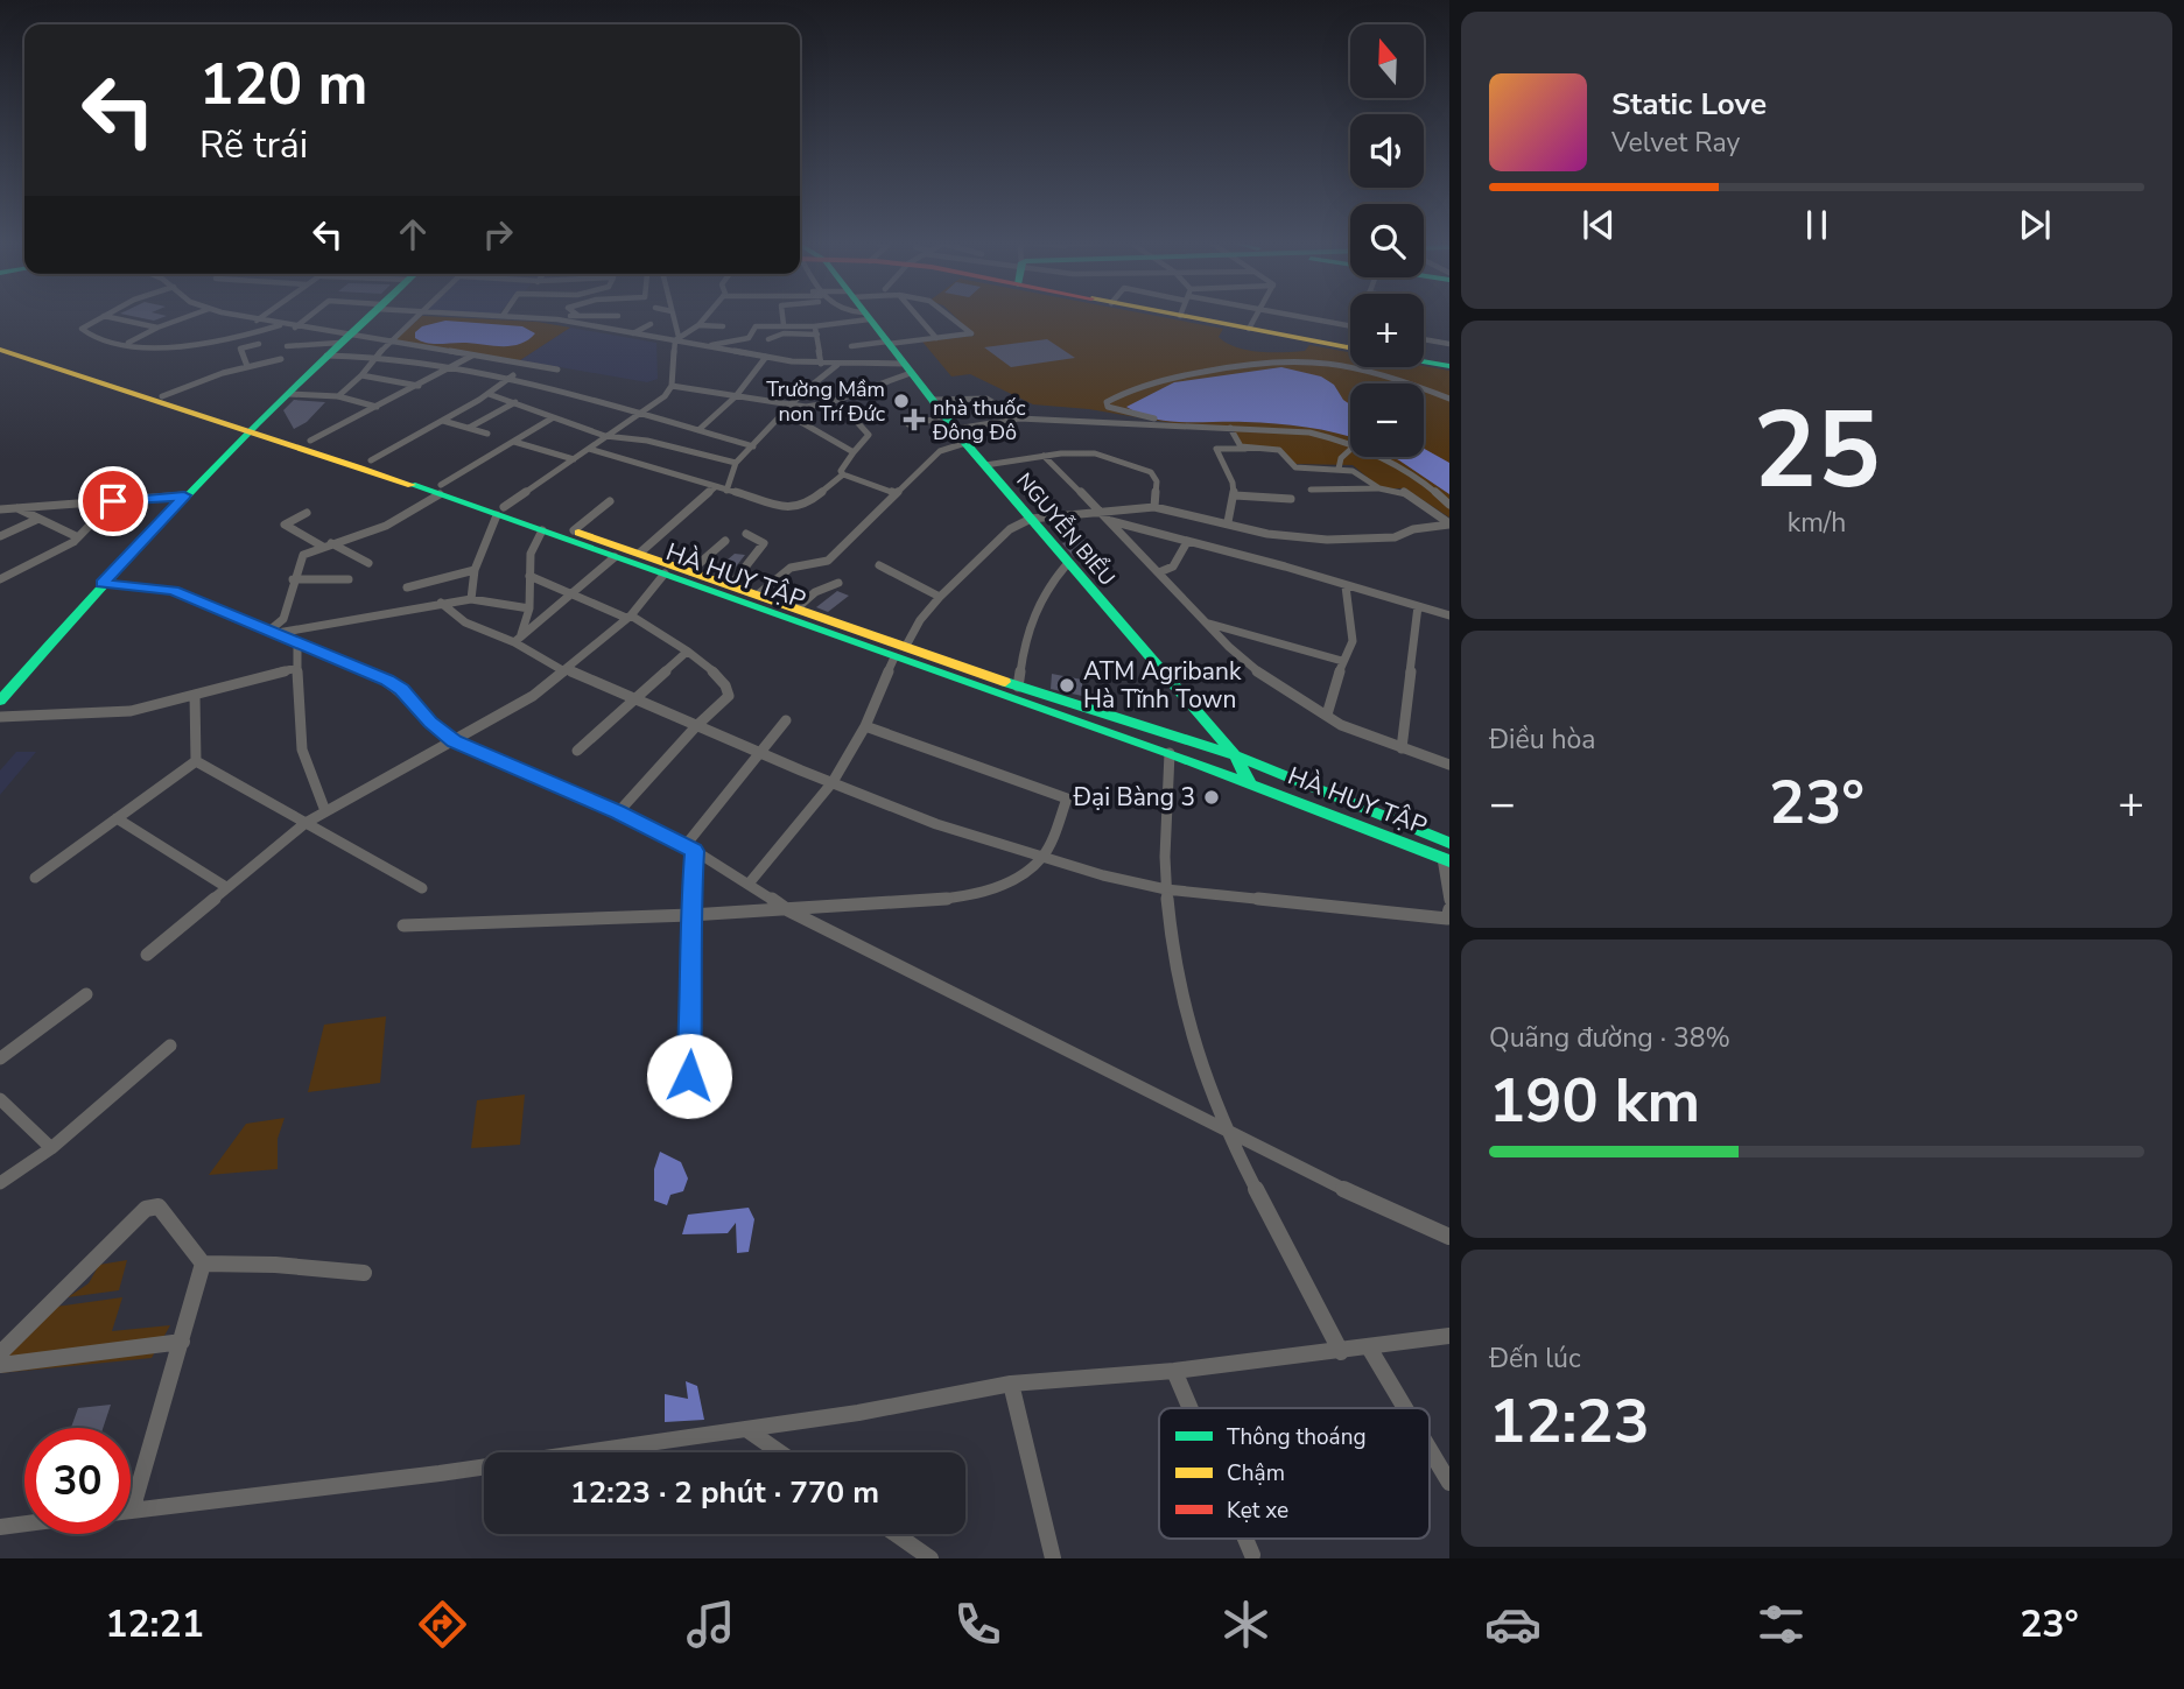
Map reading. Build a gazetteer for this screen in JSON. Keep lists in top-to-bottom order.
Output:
{
  "streets": {
    "street": ["NGUYỄN BIỂU", "HÀ HUY TẬP"]
  },
  "crossings": [
    ["NGUYỄN BIỂU", "HÀ HUY TẬP"]
  ],
  "places": {
    "other": ["Trường Mầm non Trí Đức", "ATM Agribank Hà Tĩnh Town", "Đại Bàng 3"],
    "health": ["nhà thuốc Đông Đô"]
  },
  "legend": ["Thông thoáng", "Chậm", "Kẹt xe"],
  "north": "top",
  "page": {
    "map_buttons": ["+", "−"],
    "turn": ["120 m", "Rẽ trái"],
    "song": ["Static Love", "Velvet Ray"],
    "tile": [
      ["25", "km/h"],
      "Điều hòa",
      ["Quãng đường · 38%", "190 km"],
      ["Đến lúc", "12:23"]
    ],
    "heat": ["−", "23°", "+"],
    "limit": "30",
    "trip": "12:23 · 2 phút · 770 m",
    "tabs": ["12:21", "23°"]
  }
}
